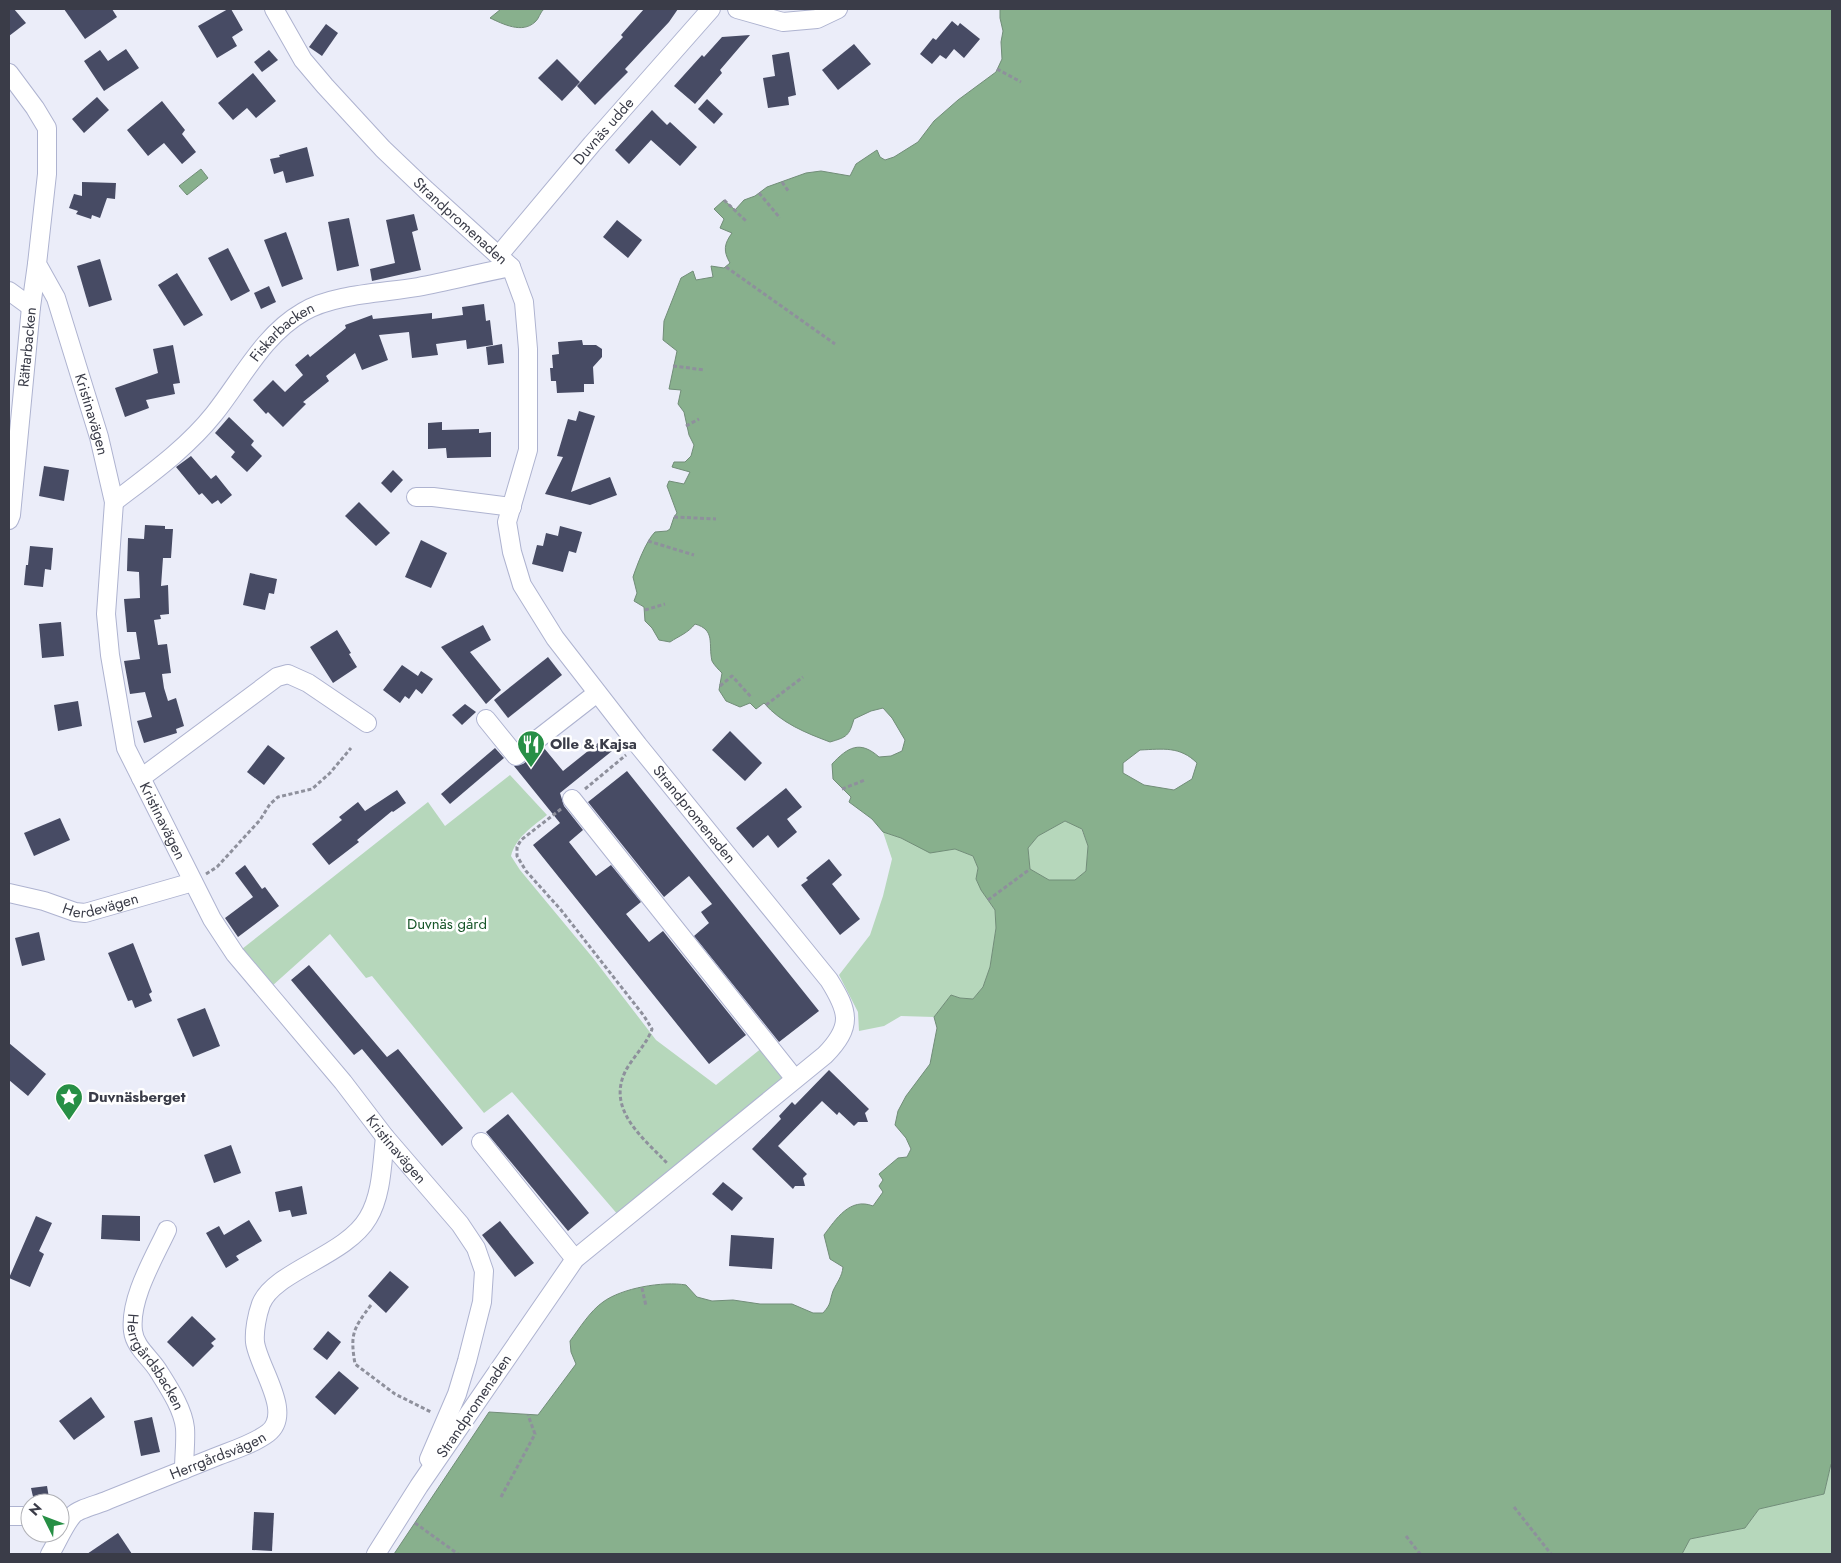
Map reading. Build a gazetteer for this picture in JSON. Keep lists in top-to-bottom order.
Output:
{
  "streets": {
    "street": [
      "Duvnäs udde",
      "Strandpromenaden",
      "Fiskarbacken",
      "Rättarbacken",
      "Kristinavägen",
      "Herdevägen",
      "Herrgårdsbacken",
      "Herrgårdsvägen"
    ]
  },
  "crossings": [
    ["Duvnäs udde", "Strandpromenaden"],
    ["Duvnäs udde", "Fiskarbacken"],
    ["Strandpromenaden", "Fiskarbacken"],
    ["Strandpromenaden", "Kristinavägen"],
    ["Fiskarbacken", "Kristinavägen"],
    ["Rättarbacken", "Kristinavägen"],
    ["Kristinavägen", "Herdevägen"],
    ["Kristinavägen", "Herrgårdsvägen"],
    ["Herrgårdsbacken", "Herrgårdsvägen"]
  ],
  "parks": ["Duvnäs gård"],
  "places": {
    "restaurant": ["Olle & Kajsa"],
    "place": ["Duvnäsberget"]
  },
  "north": "top left"
}
